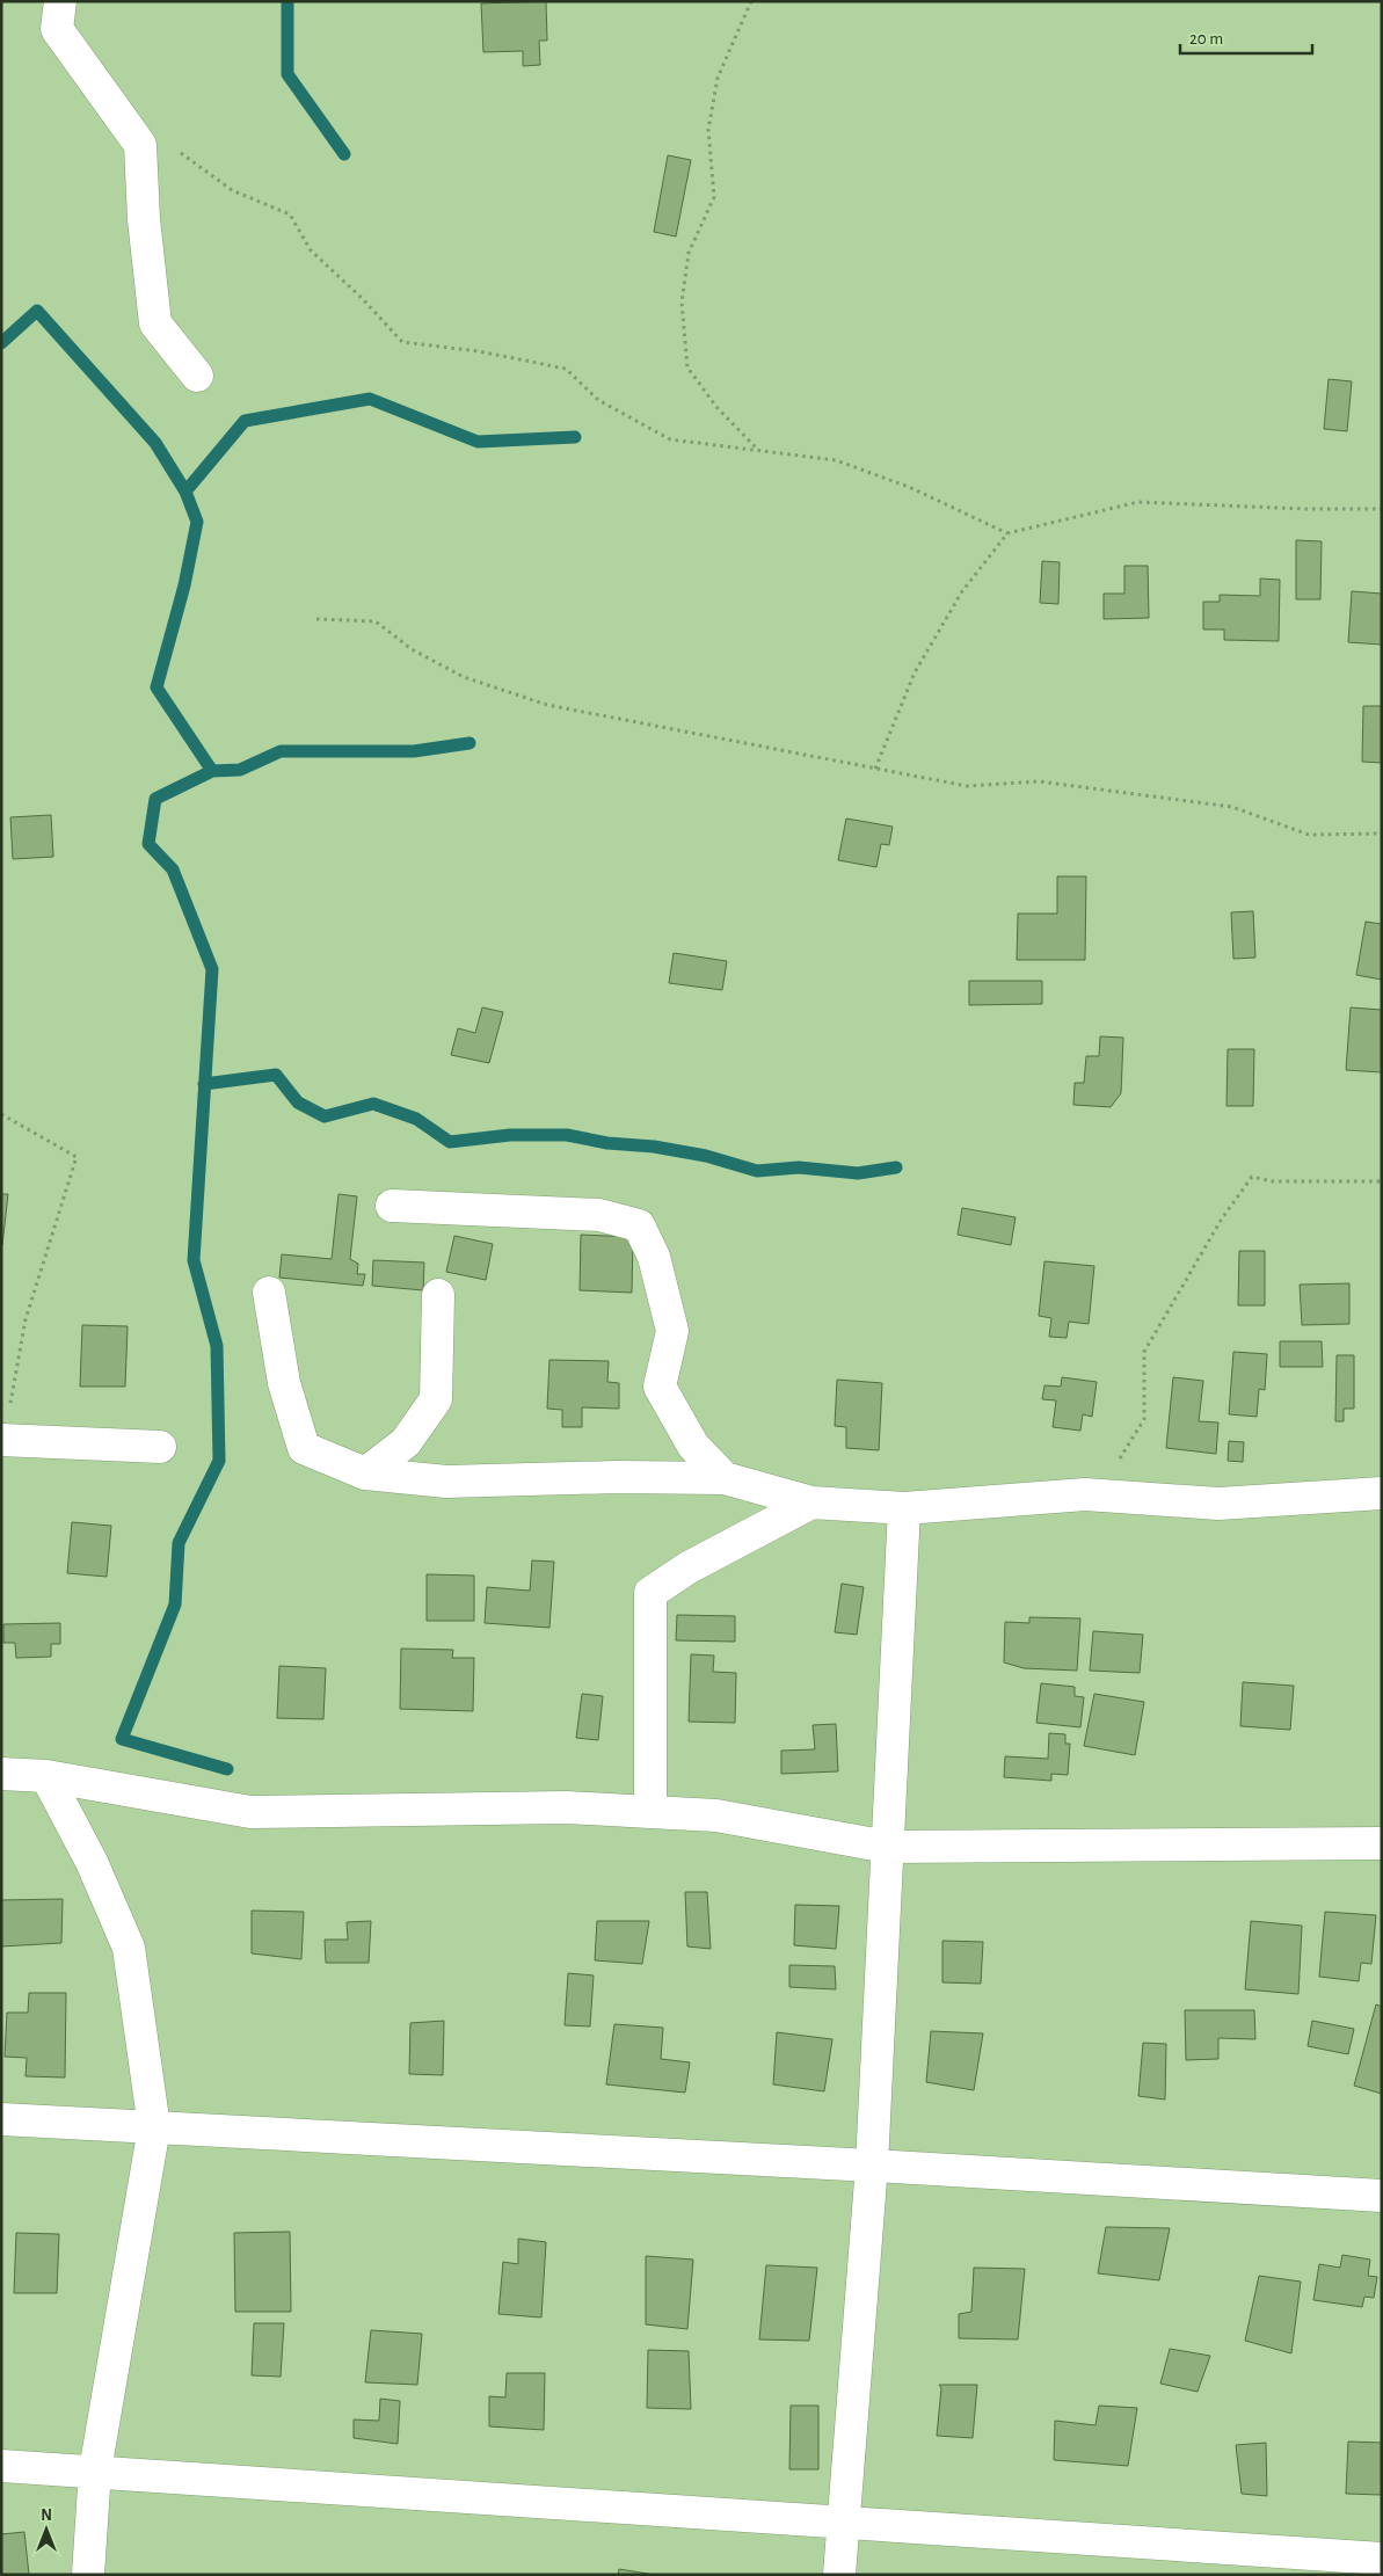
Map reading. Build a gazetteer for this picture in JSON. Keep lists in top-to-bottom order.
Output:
{
  "scale_bar": "20 m",
  "north": "top"
}
